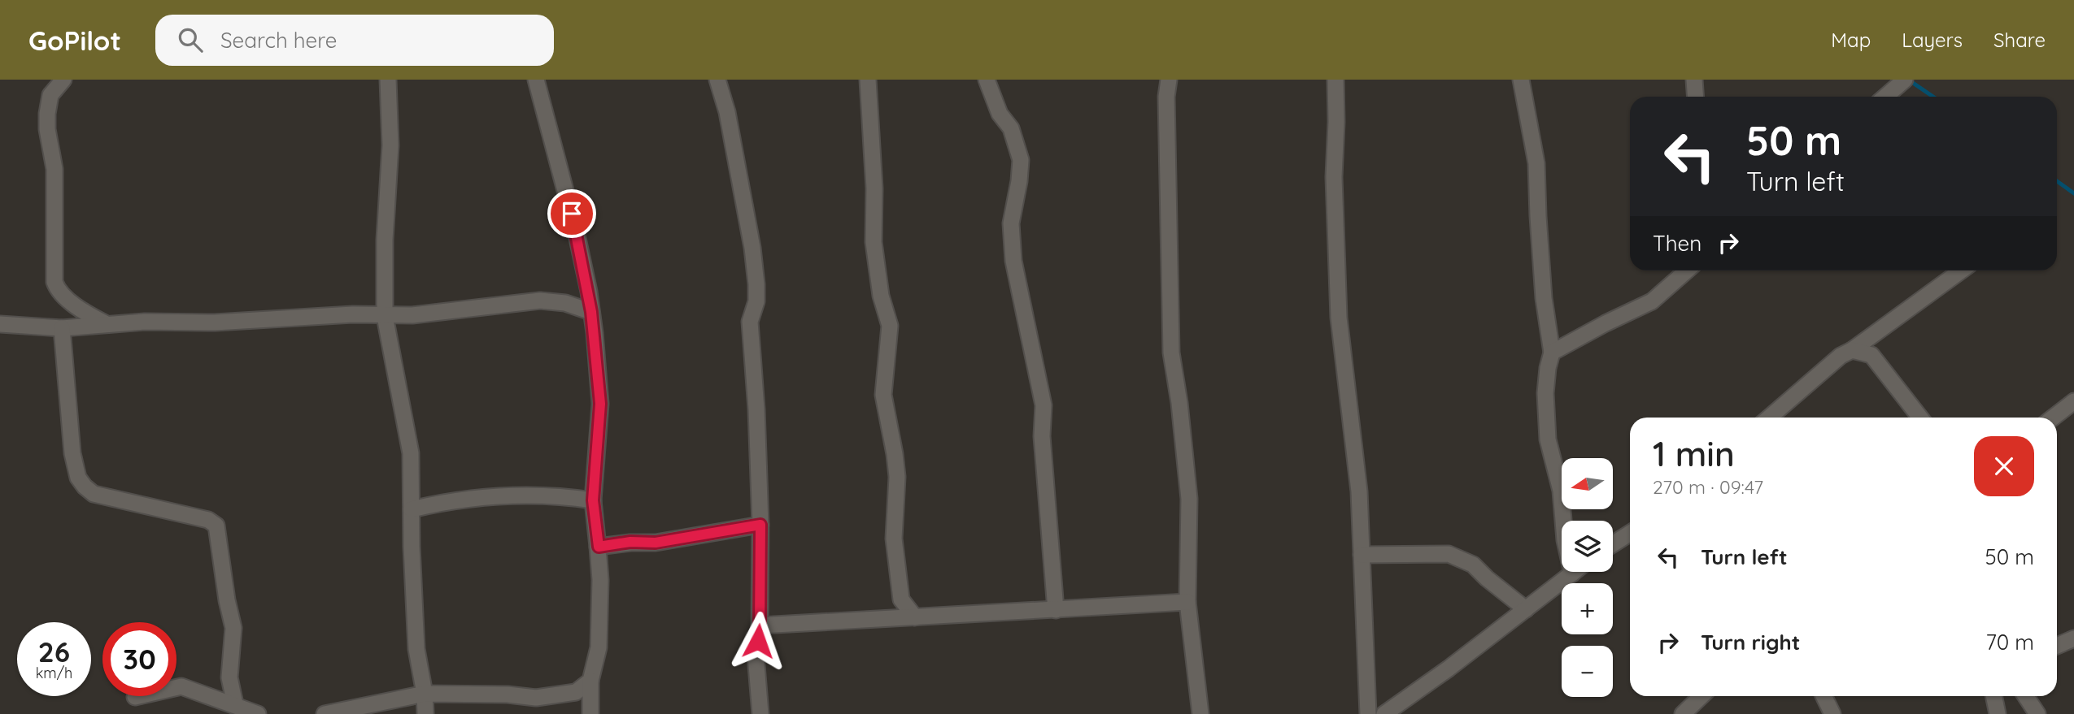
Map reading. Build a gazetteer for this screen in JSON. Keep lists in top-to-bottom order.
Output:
{
  "north": "left",
  "page": {
    "header": "GoPilot",
    "search": "Search here",
    "nav": ["Map", "Layers", "Share"],
    "turn": ["50 m", "Turn left"],
    "then": "Then",
    "heading": ["1 min", "270 m · 09:47"],
    "map_buttons": ["+", "−"],
    "list": [
      {
        "name": "Turn left",
        "value": "50 m"
      },
      {
        "name": "Turn right",
        "value": "70 m"
      }
    ],
    "speed": "26 km/h",
    "limit": "30"
  }
}
